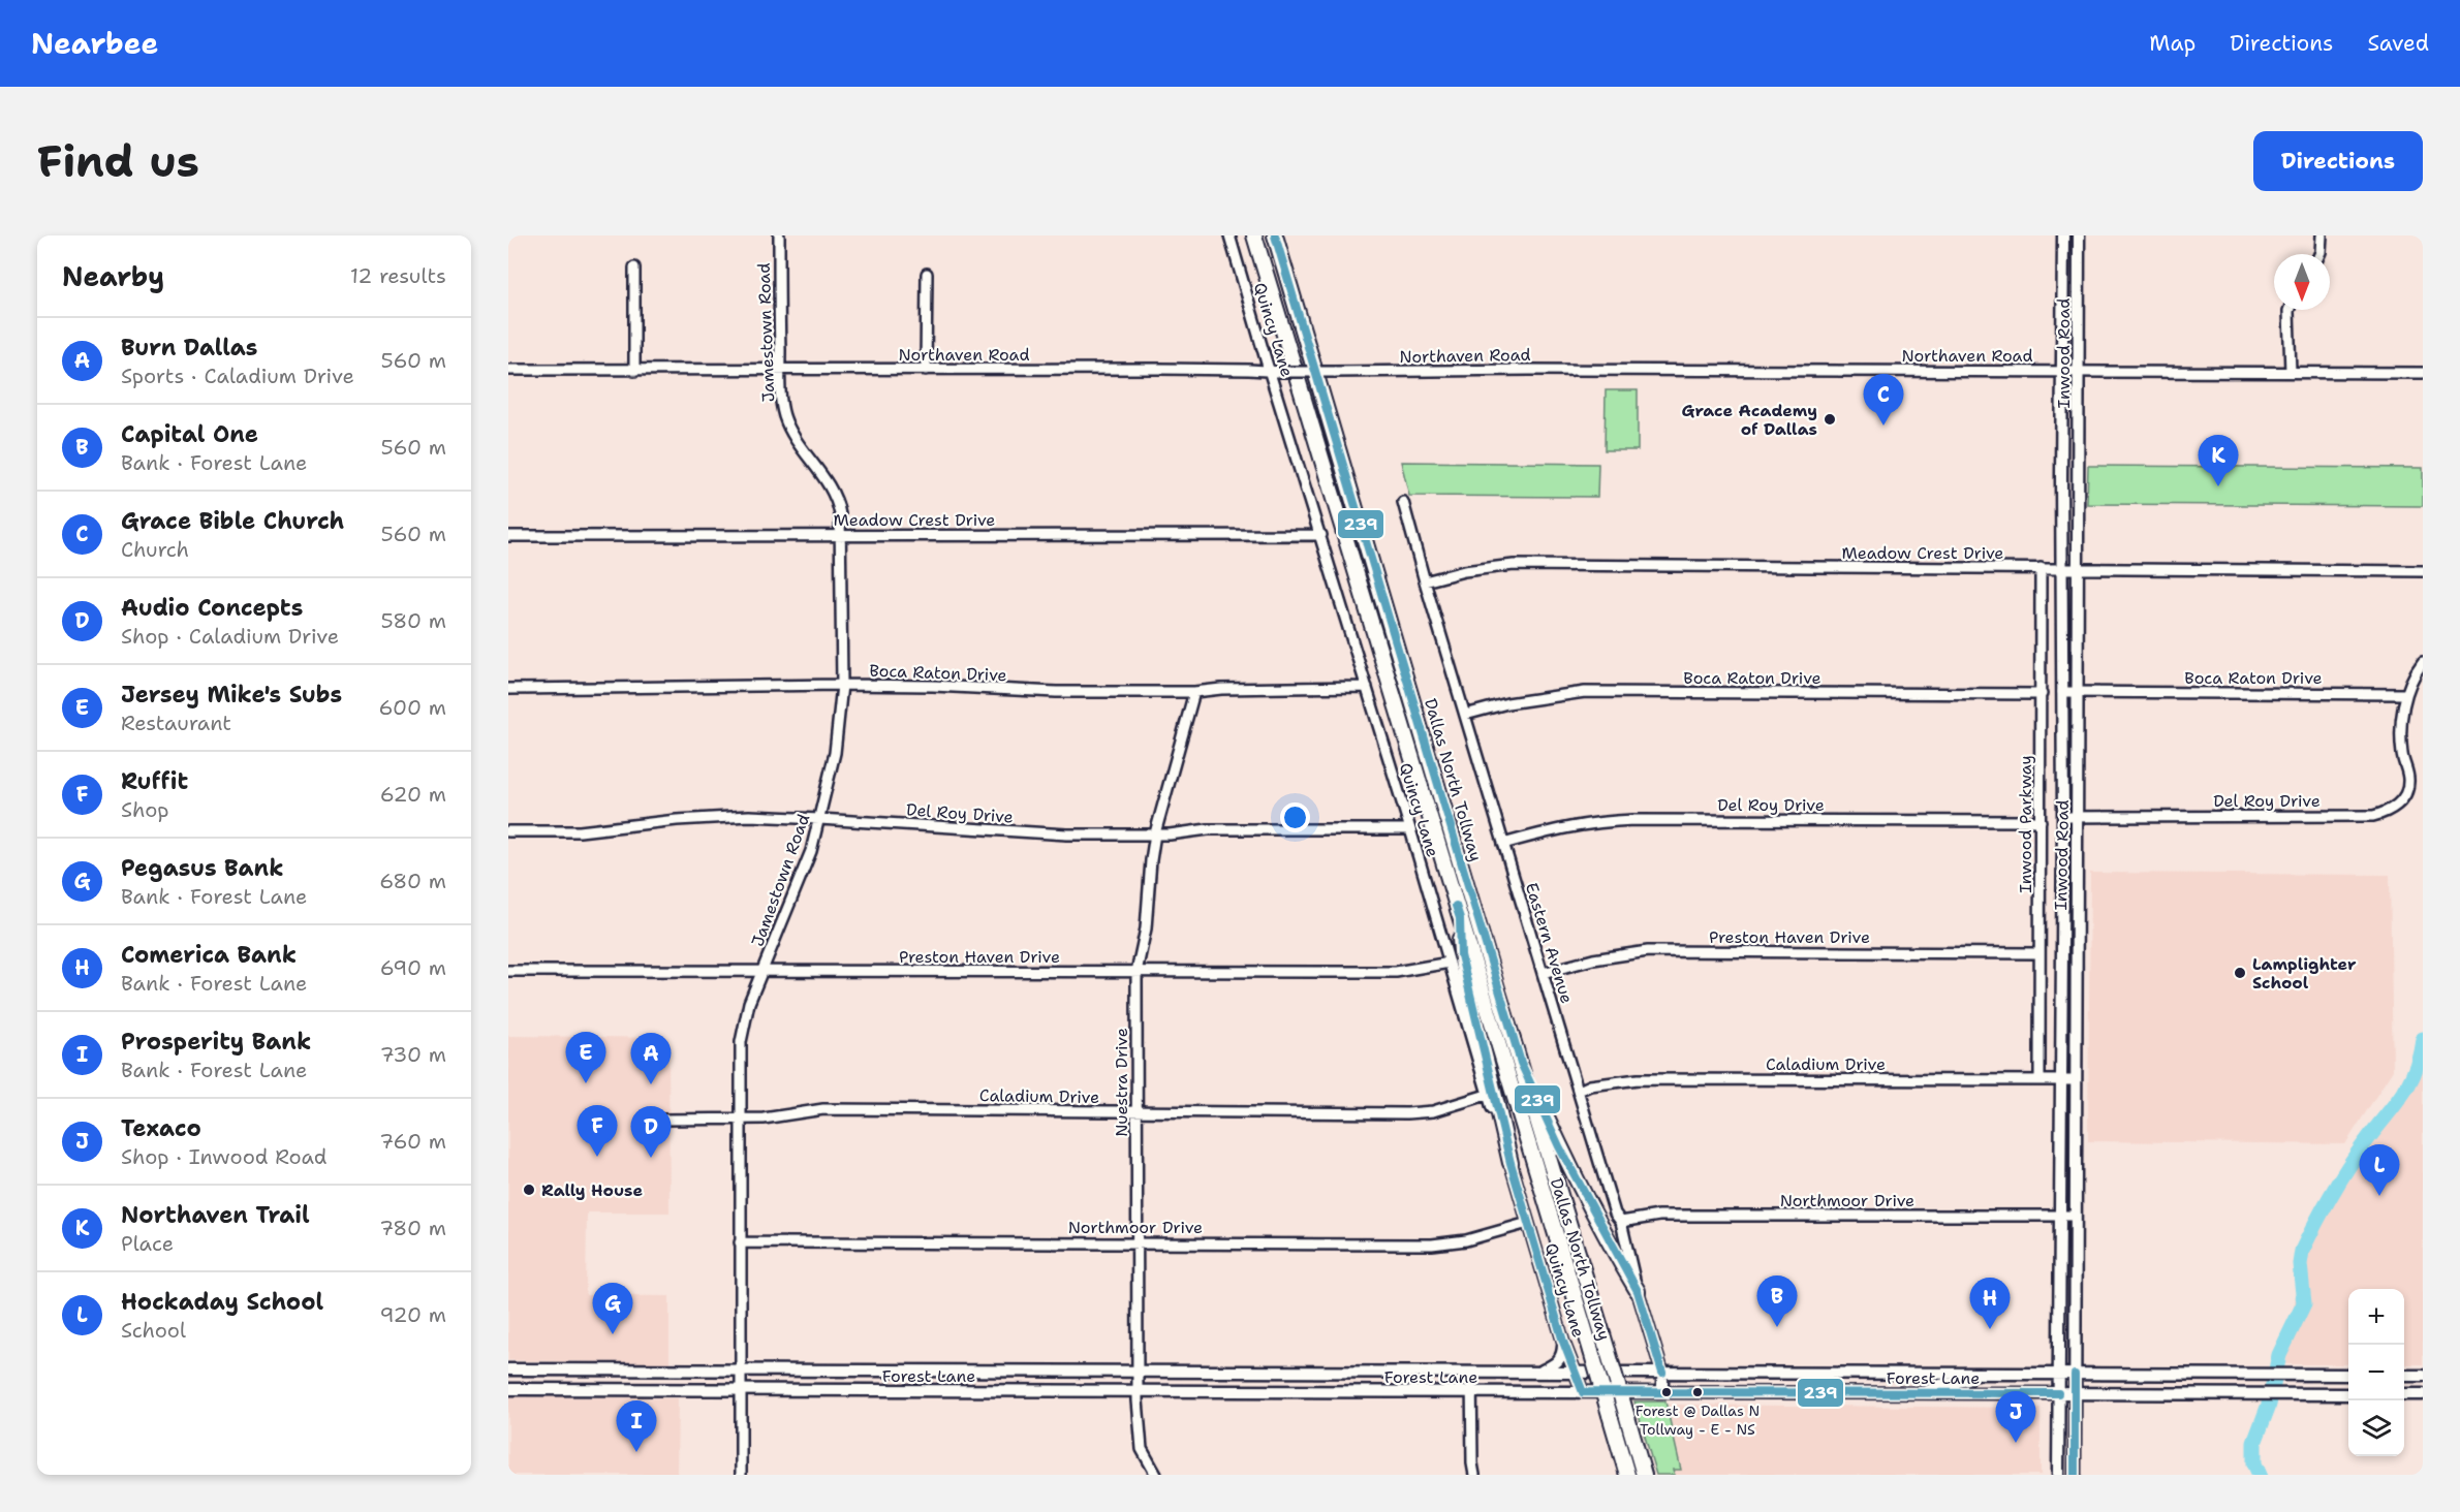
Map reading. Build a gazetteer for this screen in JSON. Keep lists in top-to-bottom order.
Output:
{
  "streets": {
    "highway": ["Dallas North Tollway"],
    "main road": [
      "Quincy Lane",
      "Inwood Road",
      "Eastern Avenue",
      "Forest Lane"
    ],
    "street": [
      "Jamestown Road",
      "Northaven Road",
      "Meadow Crest Drive",
      "Boca Raton Drive",
      "Del Roy Drive",
      "Inwood Parkway",
      "Preston Haven Drive",
      "Caladium Drive",
      "Nuestra Drive",
      "Northmoor Drive"
    ]
  },
  "crossings": [
    ["Quincy Lane", "Northaven Road"],
    ["Quincy Lane", "Meadow Crest Drive"],
    ["Quincy Lane", "Boca Raton Drive"],
    ["Quincy Lane", "Del Roy Drive"],
    ["Quincy Lane", "Preston Haven Drive"],
    ["Quincy Lane", "Caladium Drive"],
    ["Quincy Lane", "Northmoor Drive"],
    ["Quincy Lane", "Forest Lane"],
    ["Jamestown Road", "Northaven Road"],
    ["Jamestown Road", "Meadow Crest Drive"],
    ["Jamestown Road", "Boca Raton Drive"],
    ["Jamestown Road", "Del Roy Drive"],
    ["Jamestown Road", "Preston Haven Drive"],
    ["Jamestown Road", "Caladium Drive"],
    ["Jamestown Road", "Northmoor Drive"],
    ["Jamestown Road", "Forest Lane"],
    ["Inwood Road", "Northaven Road"],
    ["Inwood Road", "Meadow Crest Drive"],
    ["Inwood Road", "Boca Raton Drive"],
    ["Inwood Road", "Del Roy Drive"],
    ["Inwood Road", "Caladium Drive"],
    ["Inwood Road", "Northmoor Drive"],
    ["Inwood Road", "Forest Lane"],
    ["Meadow Crest Drive", "Inwood Parkway"],
    ["Meadow Crest Drive", "Eastern Avenue"],
    ["Boca Raton Drive", "Del Roy Drive"],
    ["Boca Raton Drive", "Inwood Parkway"],
    ["Boca Raton Drive", "Eastern Avenue"],
    ["Boca Raton Drive", "Nuestra Drive"],
    ["Del Roy Drive", "Inwood Parkway"],
    ["Del Roy Drive", "Eastern Avenue"],
    ["Del Roy Drive", "Nuestra Drive"],
    ["Inwood Parkway", "Preston Haven Drive"],
    ["Inwood Parkway", "Caladium Drive"],
    ["Preston Haven Drive", "Eastern Avenue"],
    ["Preston Haven Drive", "Nuestra Drive"],
    ["Eastern Avenue", "Caladium Drive"],
    ["Eastern Avenue", "Northmoor Drive"],
    ["Eastern Avenue", "Forest Lane"],
    ["Caladium Drive", "Nuestra Drive"],
    ["Nuestra Drive", "Northmoor Drive"],
    ["Nuestra Drive", "Forest Lane"]
  ],
  "places": [
    "Grace Academy of Dallas",
    "Lamplighter School",
    "Rally House",
    "Forest @ Dallas N Tollway - E - NS"
  ],
  "lines": ["transit line 239"],
  "north": "bottom",
  "page": {
    "header": "Nearbee",
    "nav": ["Map", "Directions", "Saved"],
    "buttons": "Directions",
    "title": "Find us",
    "heading": ["Nearby", "12 results"],
    "list": [
      {
        "mark": "A",
        "name": "Burn Dallas",
        "note": "Sports · Caladium Drive",
        "value": "560 m"
      },
      {
        "mark": "B",
        "name": "Capital One",
        "note": "Bank · Forest Lane",
        "value": "560 m"
      },
      {
        "mark": "C",
        "name": "Grace Bible Church",
        "note": "Church",
        "value": "560 m"
      },
      {
        "mark": "D",
        "name": "Audio Concepts",
        "note": "Shop · Caladium Drive",
        "value": "580 m"
      },
      {
        "mark": "E",
        "name": "Jersey Mike's Subs",
        "note": "Restaurant",
        "value": "600 m"
      },
      {
        "mark": "F",
        "name": "Ruffit",
        "note": "Shop",
        "value": "620 m"
      },
      {
        "mark": "G",
        "name": "Pegasus Bank",
        "note": "Bank · Forest Lane",
        "value": "680 m"
      },
      {
        "mark": "H",
        "name": "Comerica Bank",
        "note": "Bank · Forest Lane",
        "value": "690 m"
      },
      {
        "mark": "I",
        "name": "Prosperity Bank",
        "note": "Bank · Forest Lane",
        "value": "730 m"
      },
      {
        "mark": "J",
        "name": "Texaco",
        "note": "Shop · Inwood Road",
        "value": "760 m"
      },
      {
        "mark": "K",
        "name": "Northaven Trail",
        "note": "Place",
        "value": "780 m"
      },
      {
        "mark": "L",
        "name": "Hockaday School",
        "note": "School",
        "value": "920 m"
      }
    ],
    "pins": [
      "C",
      "K",
      "E",
      "A",
      "F",
      "D",
      "L",
      "B",
      "H",
      "G",
      "J",
      "I"
    ],
    "map_buttons": ["+", "−"]
  }
}
